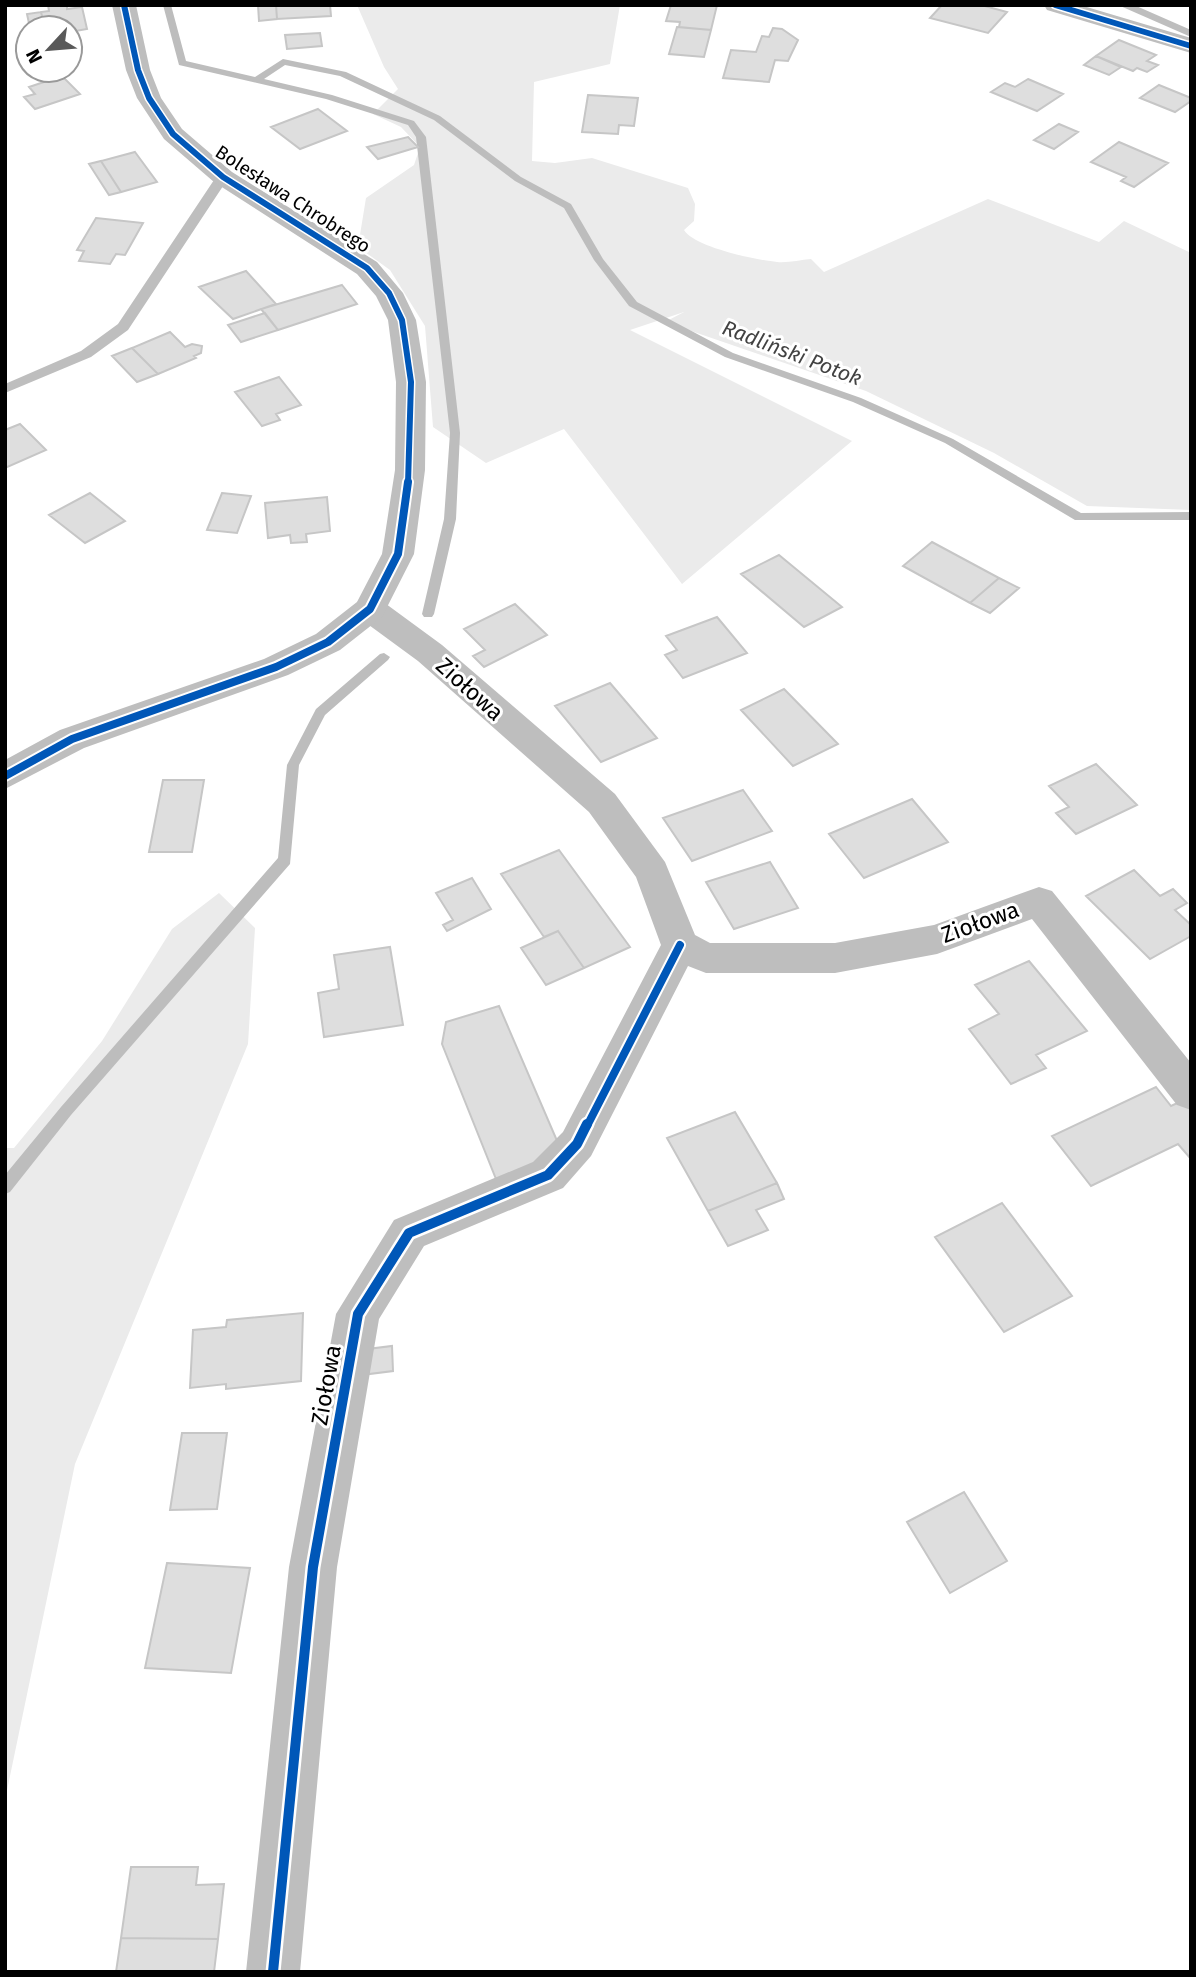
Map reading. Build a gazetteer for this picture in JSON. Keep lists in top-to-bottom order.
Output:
{
  "streets": {
    "street": ["Bolesława Chrobrego", "Ziołowa"]
  },
  "crossings": [
    ["Bolesława Chrobrego", "Ziołowa"]
  ],
  "water": ["Radliński Potok"],
  "north": "bottom left"
}
